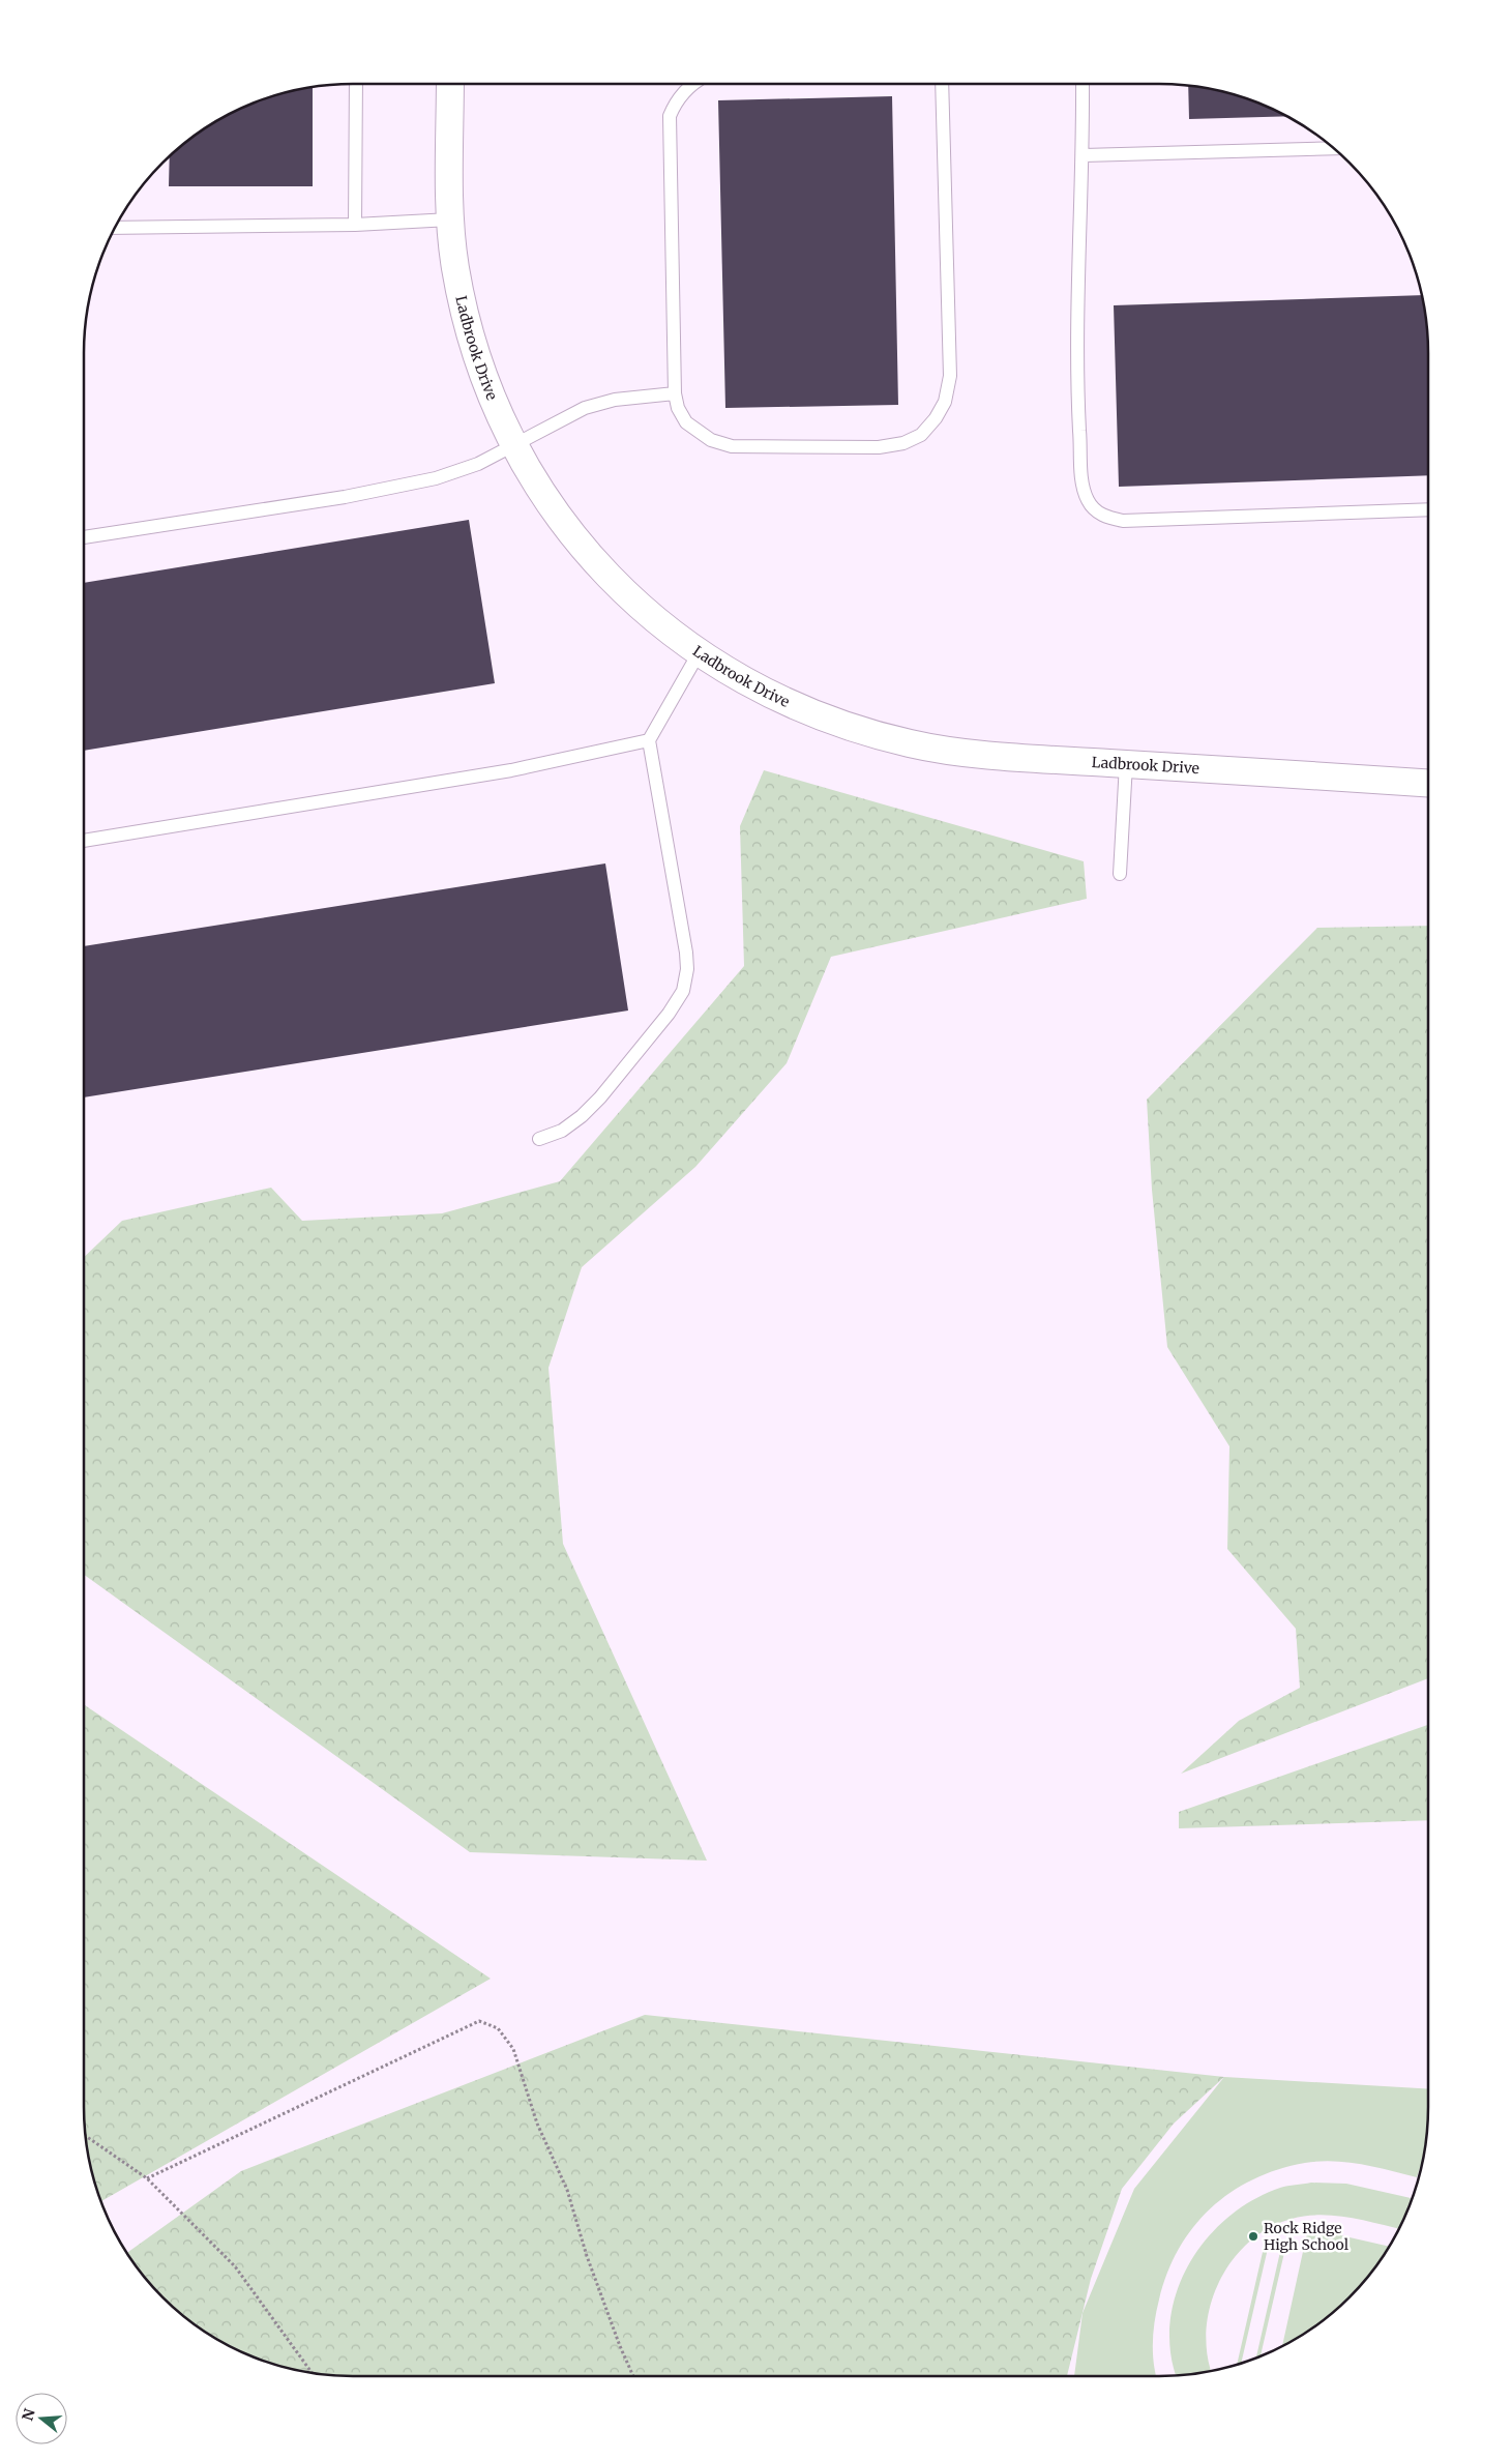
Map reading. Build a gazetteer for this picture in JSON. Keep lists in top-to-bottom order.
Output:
{
  "streets": {
    "street": ["Ladbrook Drive"]
  },
  "places": ["Rock Ridge High School"],
  "north": "left"
}
